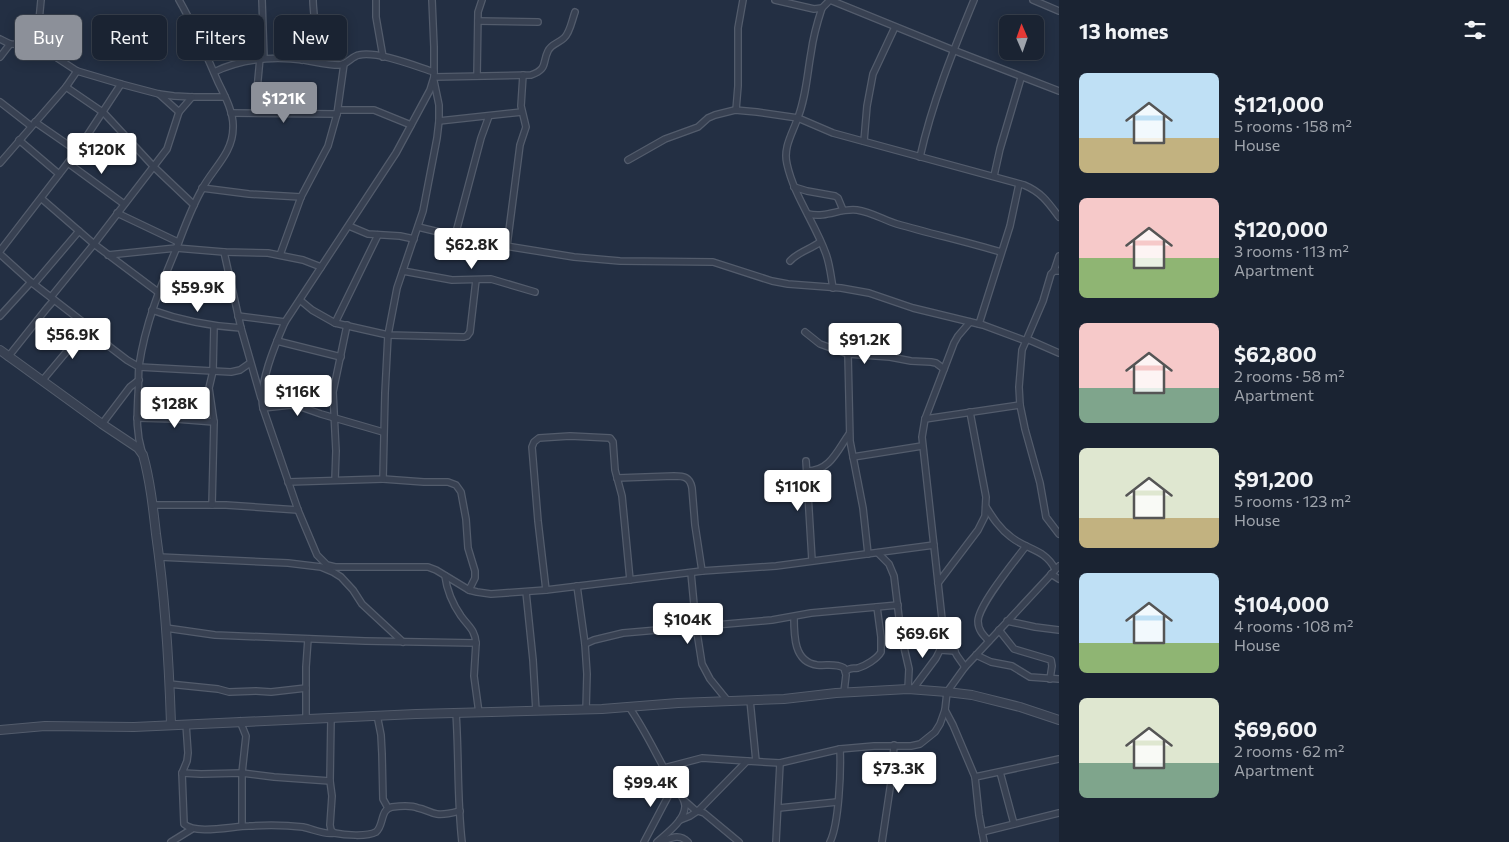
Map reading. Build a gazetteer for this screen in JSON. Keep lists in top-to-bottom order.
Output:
{
  "north": "top",
  "page": {
    "heading": "13 homes",
    "chip": [
      "Buy",
      "Rent",
      "Filters",
      "New"
    ],
    "list": [
      {
        "name": "$121,000",
        "note": "5 rooms · 158 m² · House"
      },
      {
        "name": "$120,000",
        "note": "3 rooms · 113 m² · Apartment"
      },
      {
        "name": "$62,800",
        "note": "2 rooms · 58 m² · Apartment"
      },
      {
        "name": "$91,200",
        "note": "5 rooms · 123 m² · House"
      },
      {
        "name": "$104,000",
        "note": "4 rooms · 108 m² · House"
      },
      {
        "name": "$69,600",
        "note": "2 rooms · 62 m² · Apartment"
      }
    ],
    "price": [
      "$121K",
      "$120K",
      "$62.8K",
      "$59.9K",
      "$56.9K",
      "$91.2K",
      "$116K",
      "$128K",
      "$110K",
      "$104K",
      "$69.6K",
      "$73.3K",
      "$99.4K"
    ]
  }
}
